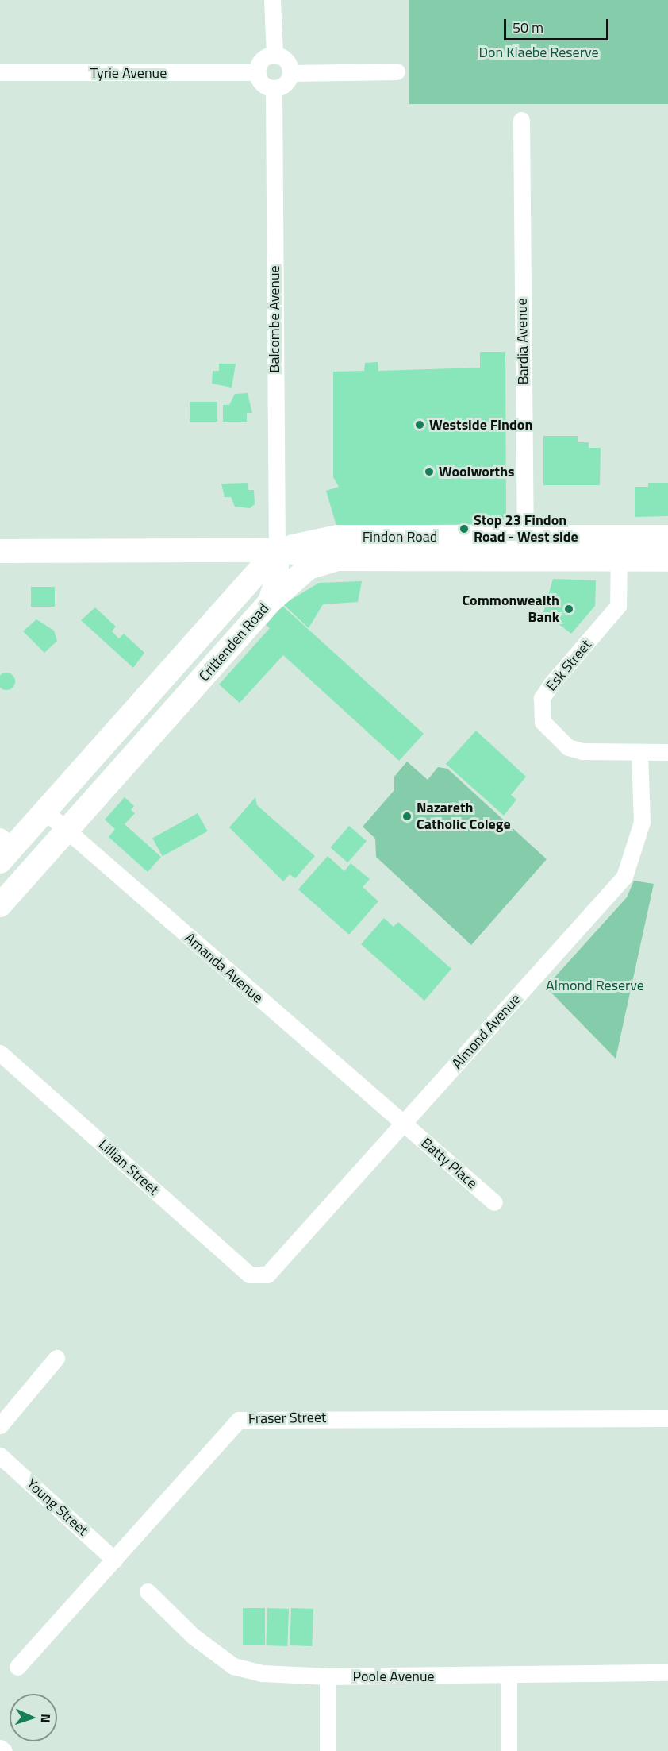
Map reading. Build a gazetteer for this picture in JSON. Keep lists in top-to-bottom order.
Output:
{
  "streets": {
    "main road": ["Findon Road", "Crittenden Road"],
    "street": [
      "Tyrie Avenue",
      "Balcombe Avenue",
      "Bardia Avenue",
      "Esk Street",
      "Amanda Avenue",
      "Almond Avenue",
      "Batty Place",
      "Lillian Street",
      "Fraser Street",
      "Young Street",
      "Poole Avenue"
    ]
  },
  "crossings": [
    ["Tyrie Avenue", "Balcombe Avenue"],
    ["Balcombe Avenue", "Findon Road"],
    ["Balcombe Avenue", "Crittenden Road"],
    ["Bardia Avenue", "Findon Road"],
    ["Findon Road", "Crittenden Road"],
    ["Findon Road", "Esk Street"],
    ["Crittenden Road", "Amanda Avenue"],
    ["Esk Street", "Almond Avenue"],
    ["Amanda Avenue", "Almond Avenue"],
    ["Amanda Avenue", "Batty Place"],
    ["Almond Avenue", "Batty Place"],
    ["Almond Avenue", "Lillian Street"],
    ["Fraser Street", "Young Street"]
  ],
  "parks": ["Don Klaebe Reserve", "Almond Reserve"],
  "places": [
    "Westside Findon",
    "Woolworths",
    "Stop 23 Findon Road - West side",
    "Commonwealth Bank",
    "Nazareth Catholic Colege"
  ],
  "scale_bar": "50 m",
  "north": "right"
}
